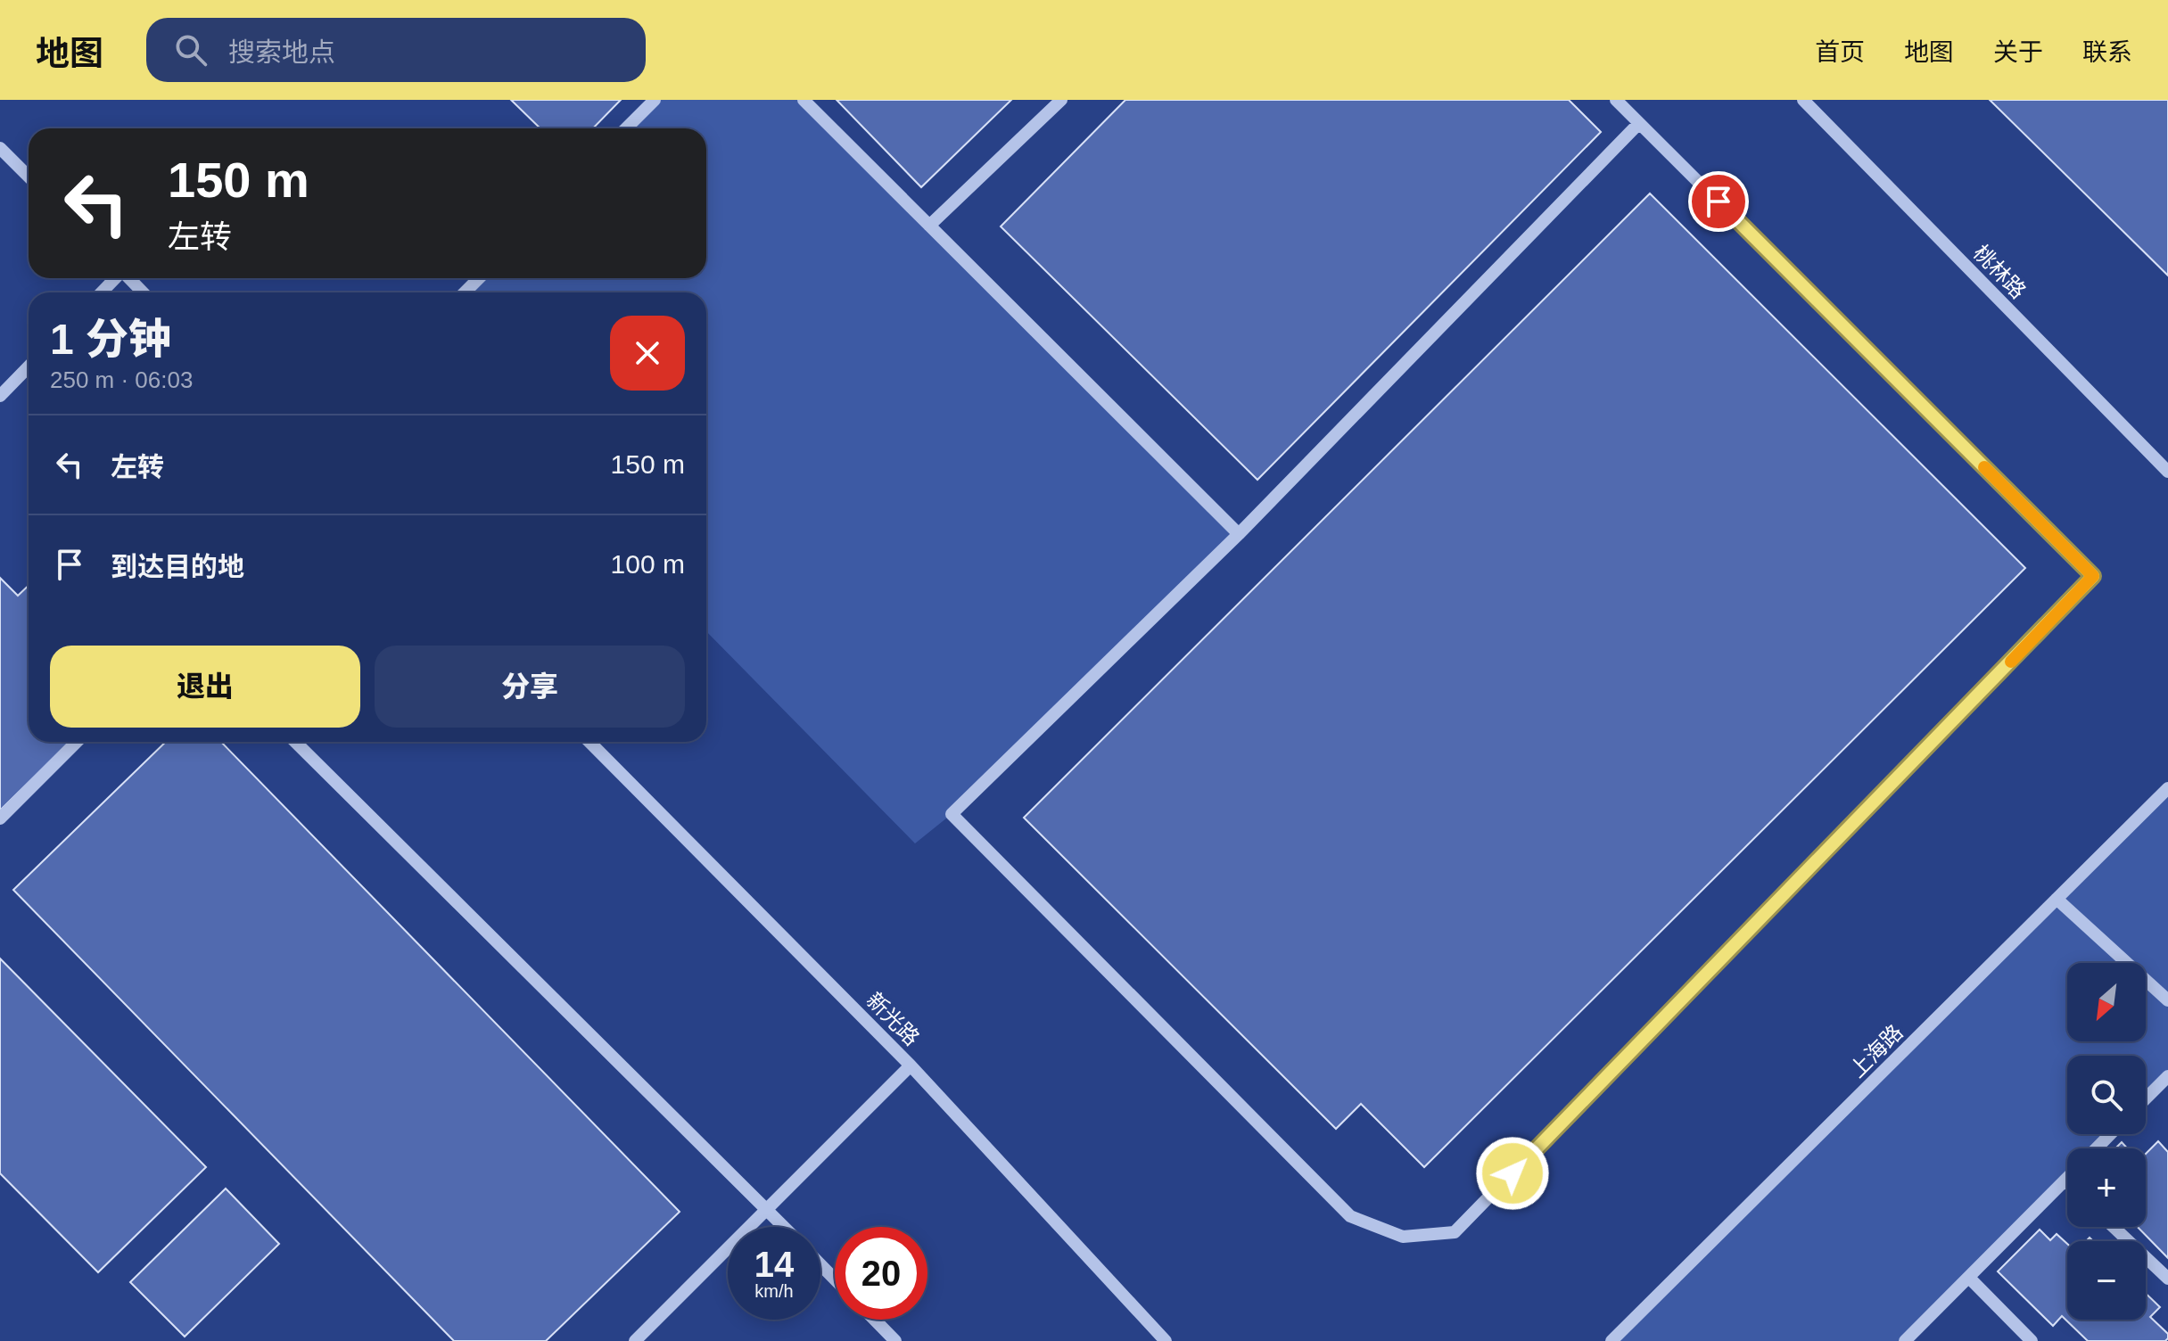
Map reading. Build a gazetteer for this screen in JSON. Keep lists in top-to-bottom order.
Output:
{
  "streets": {
    "street": ["桃林路", "新光路", "上海路"]
  },
  "north": "bottom left",
  "page": {
    "header": "地图",
    "search": "搜索地点",
    "nav": [
      "首页",
      "地图",
      "关于",
      "联系"
    ],
    "turn": ["150 m", "左转"],
    "heading": ["1 分钟", "250 m · 06:03"],
    "list": [
      {
        "name": "左转",
        "value": "150 m"
      },
      {
        "name": "到达目的地",
        "value": "100 m"
      }
    ],
    "buttons": ["退出", "分享"],
    "map_buttons": ["+", "−"],
    "speed": "14 km/h",
    "limit": "20"
  }
}
